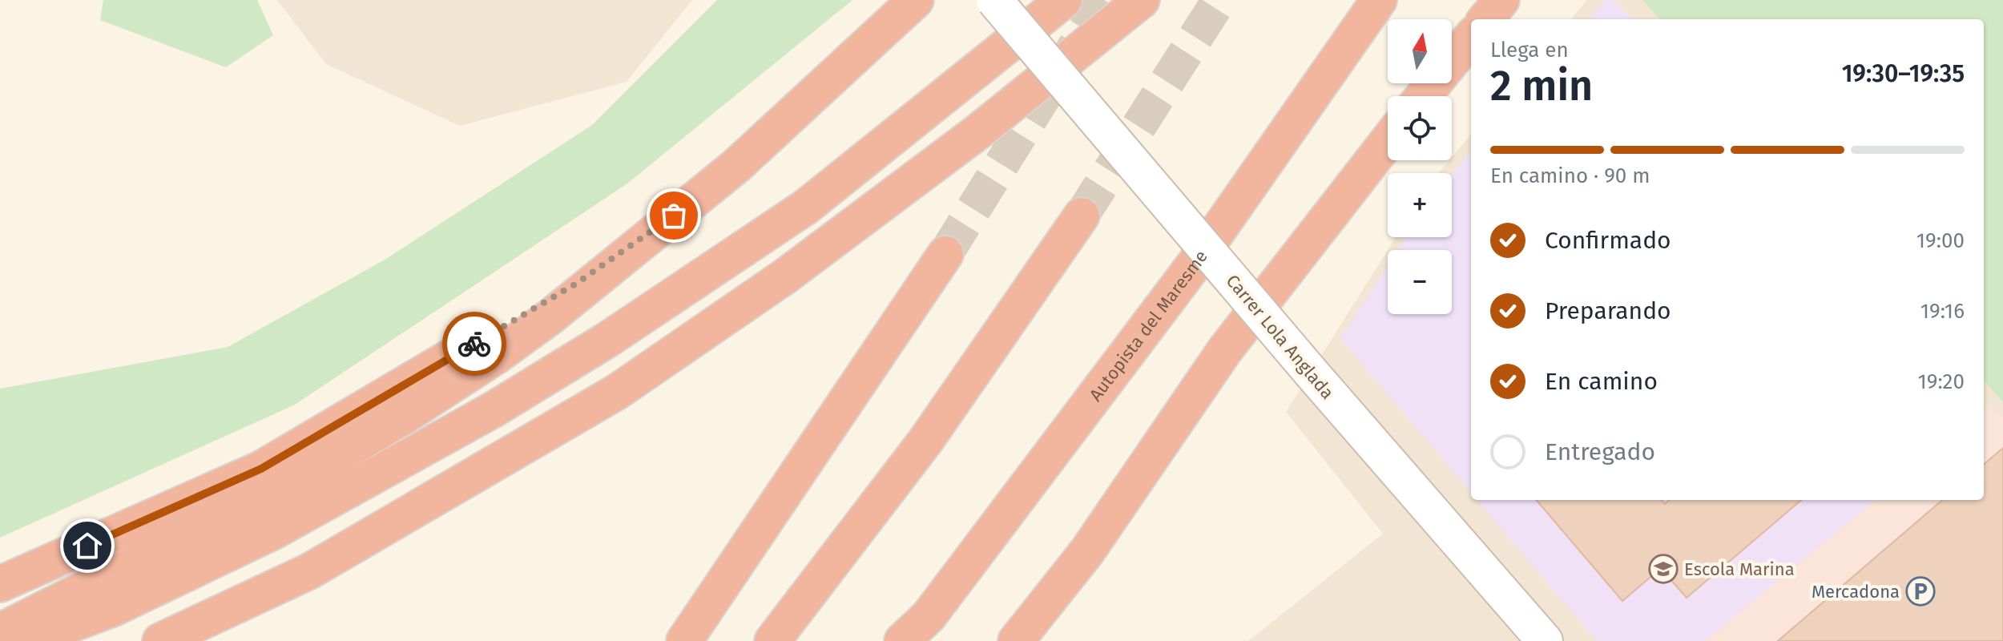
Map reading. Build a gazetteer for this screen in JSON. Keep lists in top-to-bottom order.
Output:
{
  "streets": {
    "highway": ["Autopista del Maresme"],
    "street": ["Carrer Lola Anglada"]
  },
  "places": {
    "school or university": ["Escola Marina"],
    "parking": ["Mercadona"]
  },
  "north": "top",
  "page": {
    "map_buttons": ["+", "−"],
    "heading": ["2 min", "Llega en", "19:30–19:35"],
    "bar": "En camino · 90 m",
    "list": [
      ["Confirmado", "19:00"],
      ["Preparando", "19:16"],
      ["En camino", "19:20"],
      "Entregado"
    ]
  }
}
